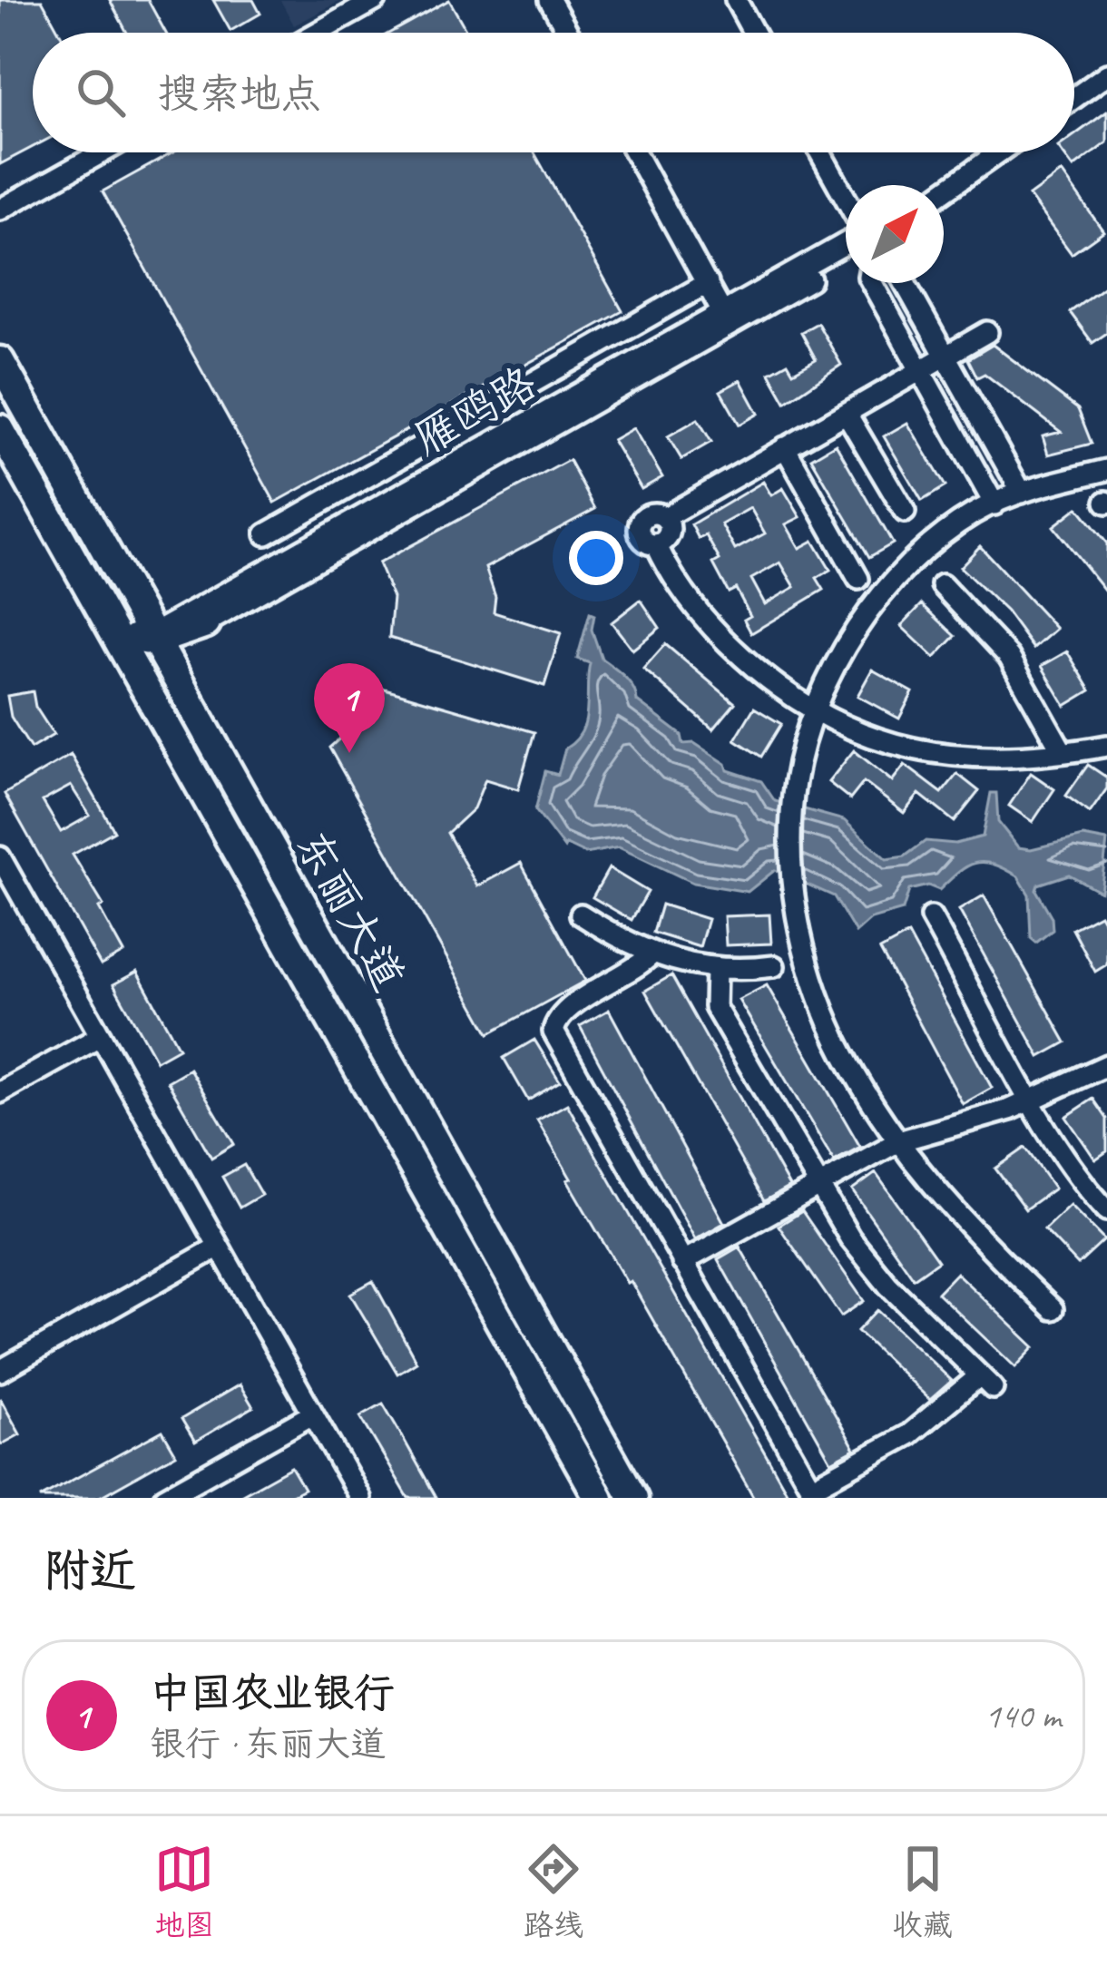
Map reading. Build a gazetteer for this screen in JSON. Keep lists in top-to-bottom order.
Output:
{
  "streets": {
    "highway": ["东丽大道"],
    "street": ["雁鸥路"]
  },
  "north": "top right",
  "page": {
    "search": "搜索地点",
    "pins": "1",
    "heading": "附近",
    "list": [
      {
        "mark": "1",
        "name": "中国农业银行",
        "note": "银行 · 东丽大道",
        "value": "140 m"
      }
    ],
    "nav": ["地图", "路线", "收藏"]
  }
}
